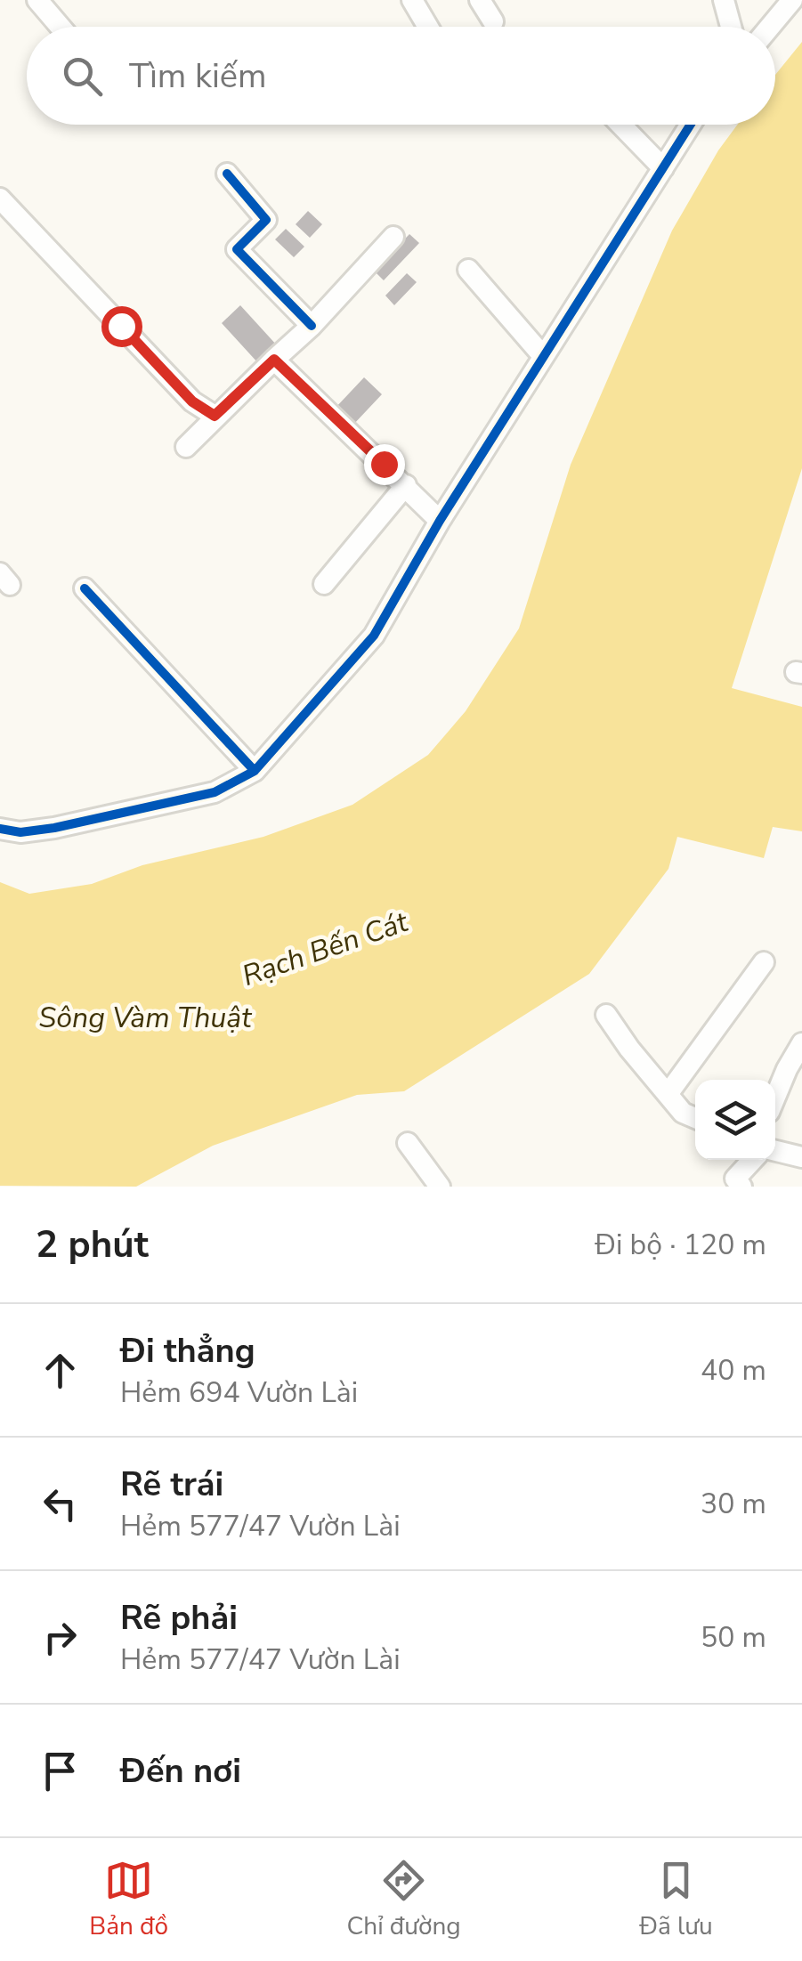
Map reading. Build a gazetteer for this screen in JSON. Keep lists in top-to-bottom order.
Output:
{
  "water": ["Rạch Bến Cát", "Sông Vàm Thuật"],
  "page": {
    "search": "Tìm kiếm",
    "heading": ["2 phút", "Đi bộ · 120 m"],
    "list": [
      ["Đi thẳng", "Hẻm 694 Vườn Lài", "40 m"],
      ["Rẽ trái", "Hẻm 577/47 Vườn Lài", "30 m"],
      ["Rẽ phải", "Hẻm 577/47 Vườn Lài", "50 m"],
      "Đến nơi"
    ],
    "nav": ["Bản đồ", "Chỉ đường", "Đã lưu"]
  }
}
